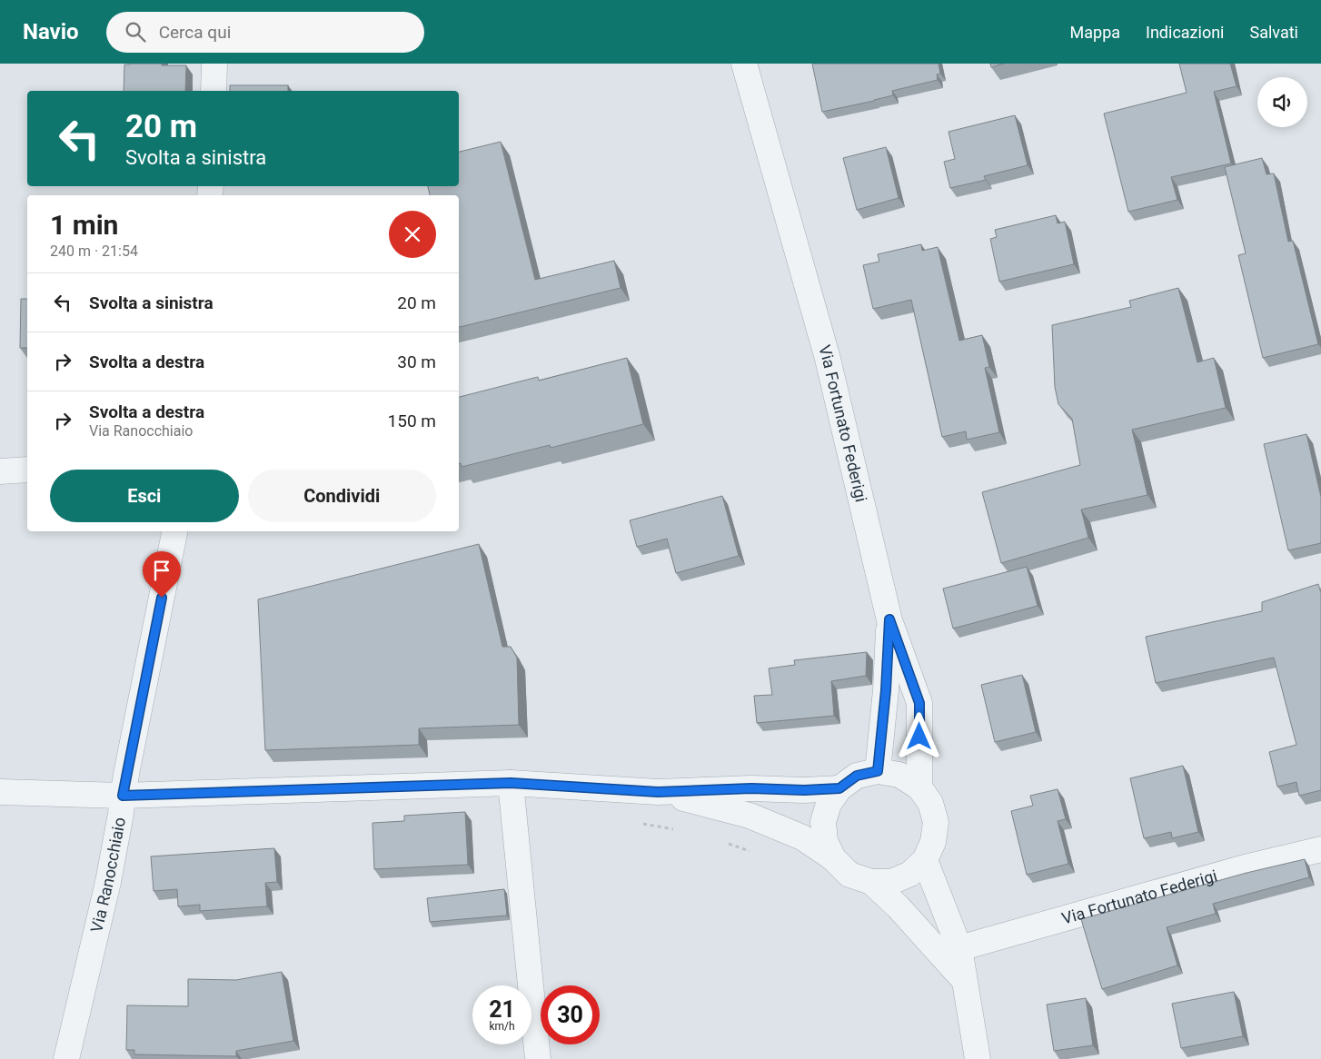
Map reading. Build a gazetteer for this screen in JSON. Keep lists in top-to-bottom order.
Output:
{
  "streets": {
    "street": ["Via Fortunato Federigi", "Via Ranocchiaio"]
  },
  "page": {
    "header": "Navio",
    "search": "Cerca qui",
    "nav": ["Mappa", "Indicazioni", "Salvati"],
    "turn": ["20 m", "Svolta a sinistra"],
    "heading": ["1 min", "240 m · 21:54"],
    "list": [
      {
        "name": "Svolta a sinistra",
        "value": "20 m"
      },
      {
        "name": "Svolta a destra",
        "value": "30 m"
      },
      {
        "name": "Svolta a destra",
        "note": "Via Ranocchiaio",
        "value": "150 m"
      }
    ],
    "buttons": ["Esci", "Condividi"],
    "speed": "21 km/h",
    "limit": "30"
  }
}
